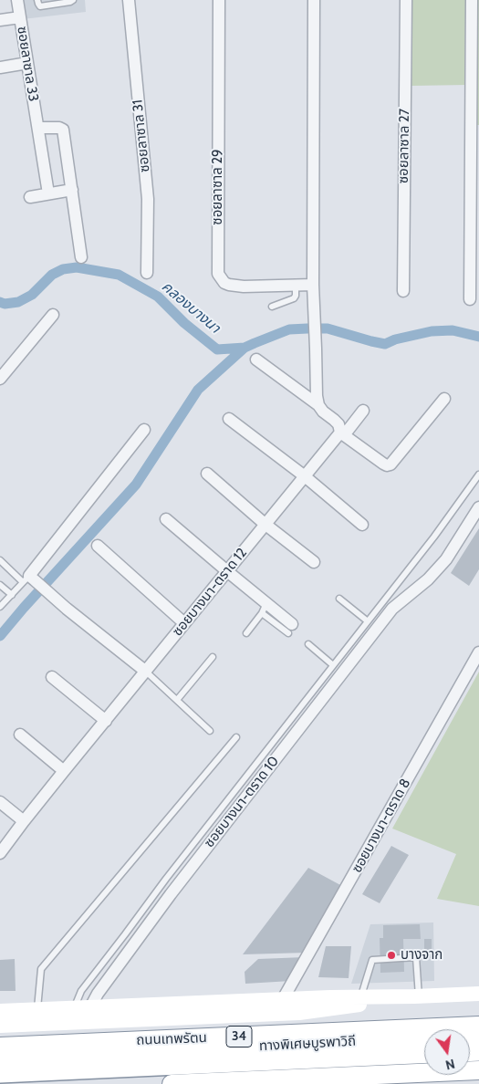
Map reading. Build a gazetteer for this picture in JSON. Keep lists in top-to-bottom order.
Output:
{
  "streets": {
    "highway": ["34", "ถนนเทพรัตน", "ทางพิเศษบูรพาวิถี"],
    "street": [
      "ซอยลาซาล 33",
      "ซอยลาซาล 31",
      "ซอยลาซาล 27",
      "ซอยลาซาล 29",
      "ซอยบางนา-ตราด 12",
      "ซอยบางนา-ตราด 10",
      "ซอยบางนา-ตราด 8"
    ]
  },
  "water": ["คลองบางนา"],
  "places": ["บางจาก"],
  "north": "bottom"
}
